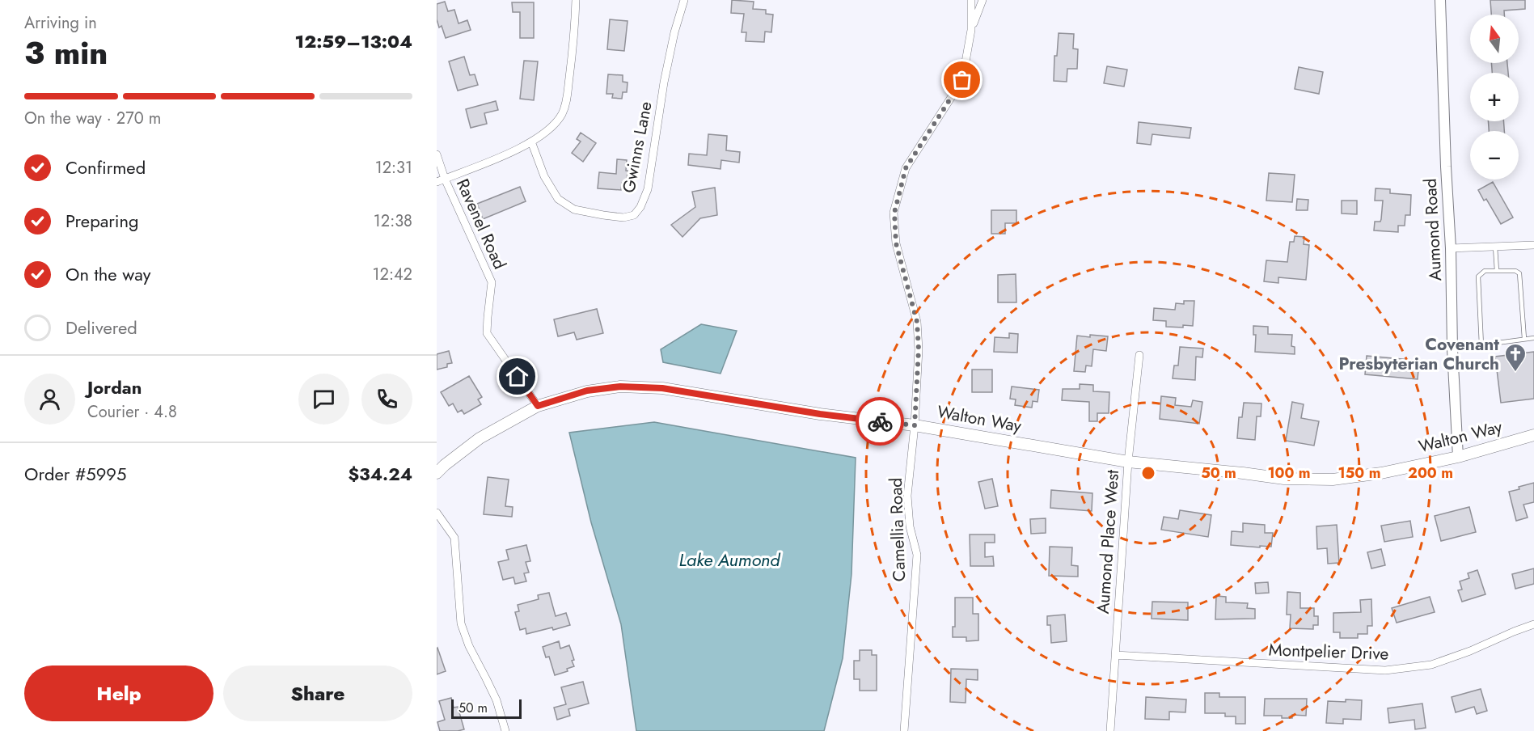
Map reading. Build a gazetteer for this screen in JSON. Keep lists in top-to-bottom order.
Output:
{
  "streets": {
    "main road": ["Walton Way"],
    "street": [
      "Gwinns Lane",
      "Ravenel Road",
      "Aumond Road",
      "Camellia Road",
      "Aumond Place West",
      "Montpelier Drive"
    ]
  },
  "crossings": [
    ["Ravenel Road", "Walton Way"],
    ["Aumond Road", "Walton Way"],
    ["Walton Way", "Camellia Road"],
    ["Walton Way", "Aumond Place West"],
    ["Aumond Place West", "Montpelier Drive"]
  ],
  "water": ["Lake Aumond"],
  "places": {
    "church": ["Covenant Presbyterian Church"]
  },
  "scale_bar": "50 m",
  "north": "top",
  "page": {
    "heading": ["3 min", "Arriving in", "12:59–13:04"],
    "panel": [
      "Jordan",
      "Courier · 4.8",
      "Order #5995",
      "$34.24"
    ],
    "map_buttons": ["+", "−"],
    "bar": "On the way · 270 m",
    "list": [
      ["Confirmed", "12:31"],
      ["Preparing", "12:38"],
      ["On the way", "12:42"],
      "Delivered"
    ],
    "buttons": ["Help", "Share"],
    "scale": "50 m"
  },
  "rings": [
    "50 m",
    "100 m",
    "150 m",
    "200 m"
  ]
}
